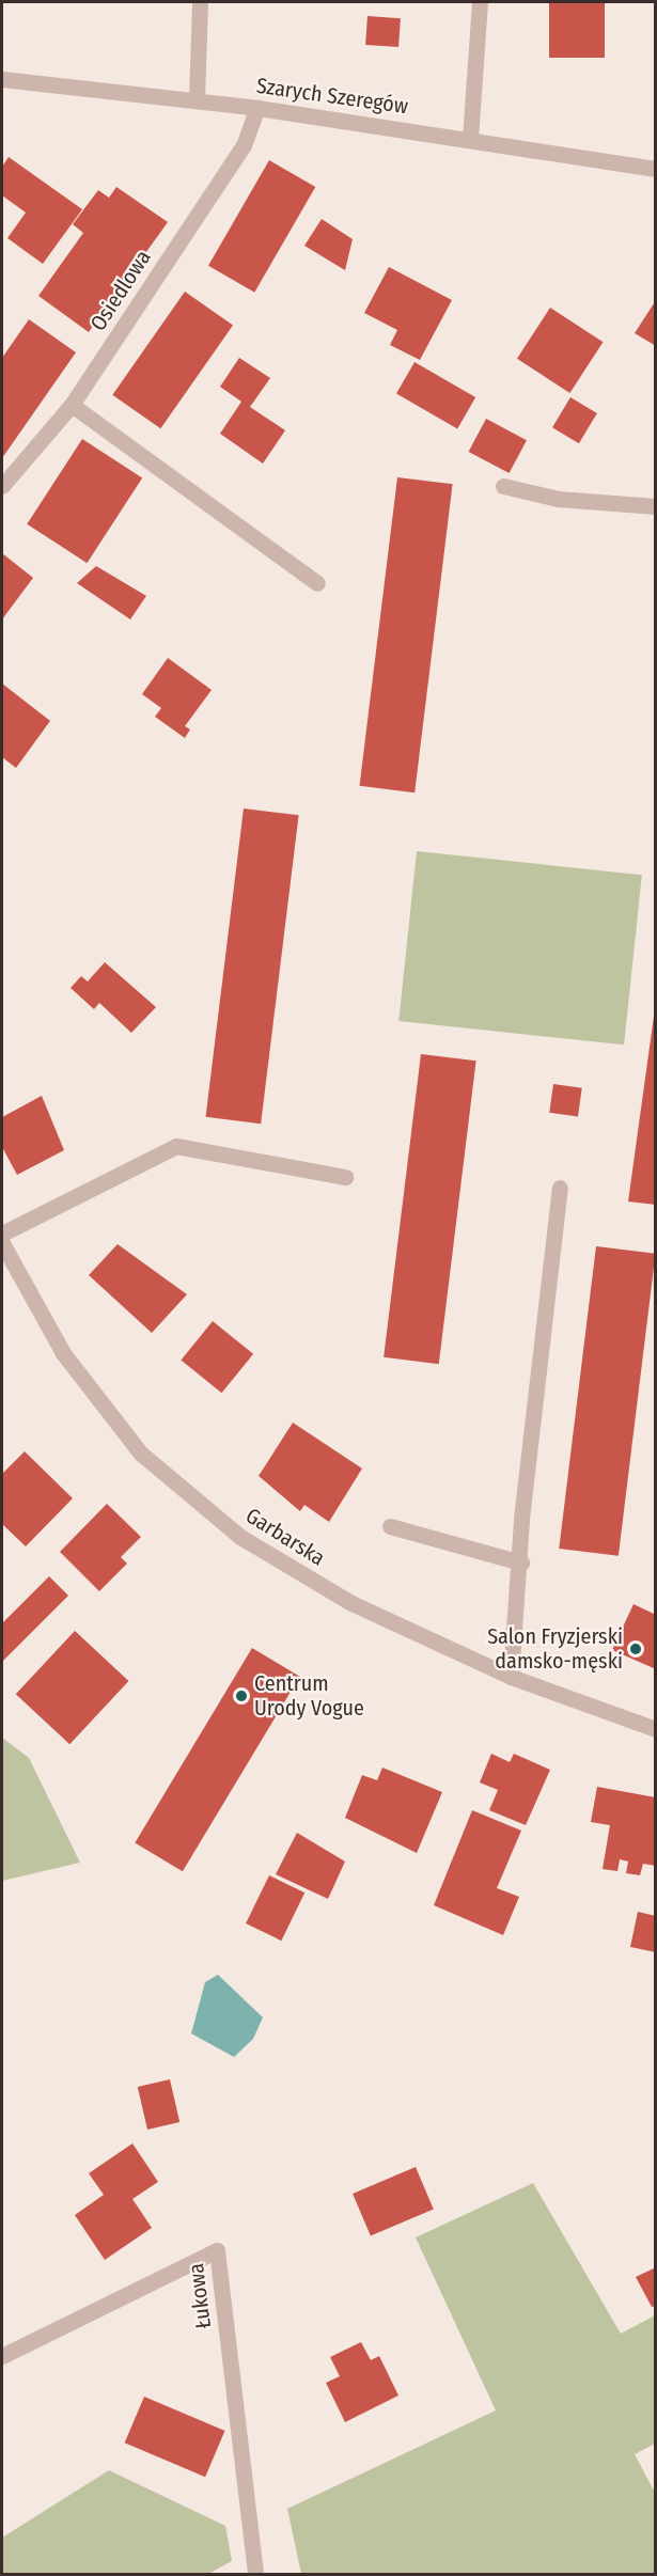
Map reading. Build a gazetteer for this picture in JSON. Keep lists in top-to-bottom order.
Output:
{
  "streets": {
    "street": [
      "Szarych Szeregów",
      "Osiedlowa",
      "Garbarska",
      "Łukowa"
    ]
  },
  "crossings": [
    ["Szarych Szeregów", "Osiedlowa"]
  ],
  "places": ["Salon Fryzjerski damsko-męski", "Centrum Urody Vogue"]
}
